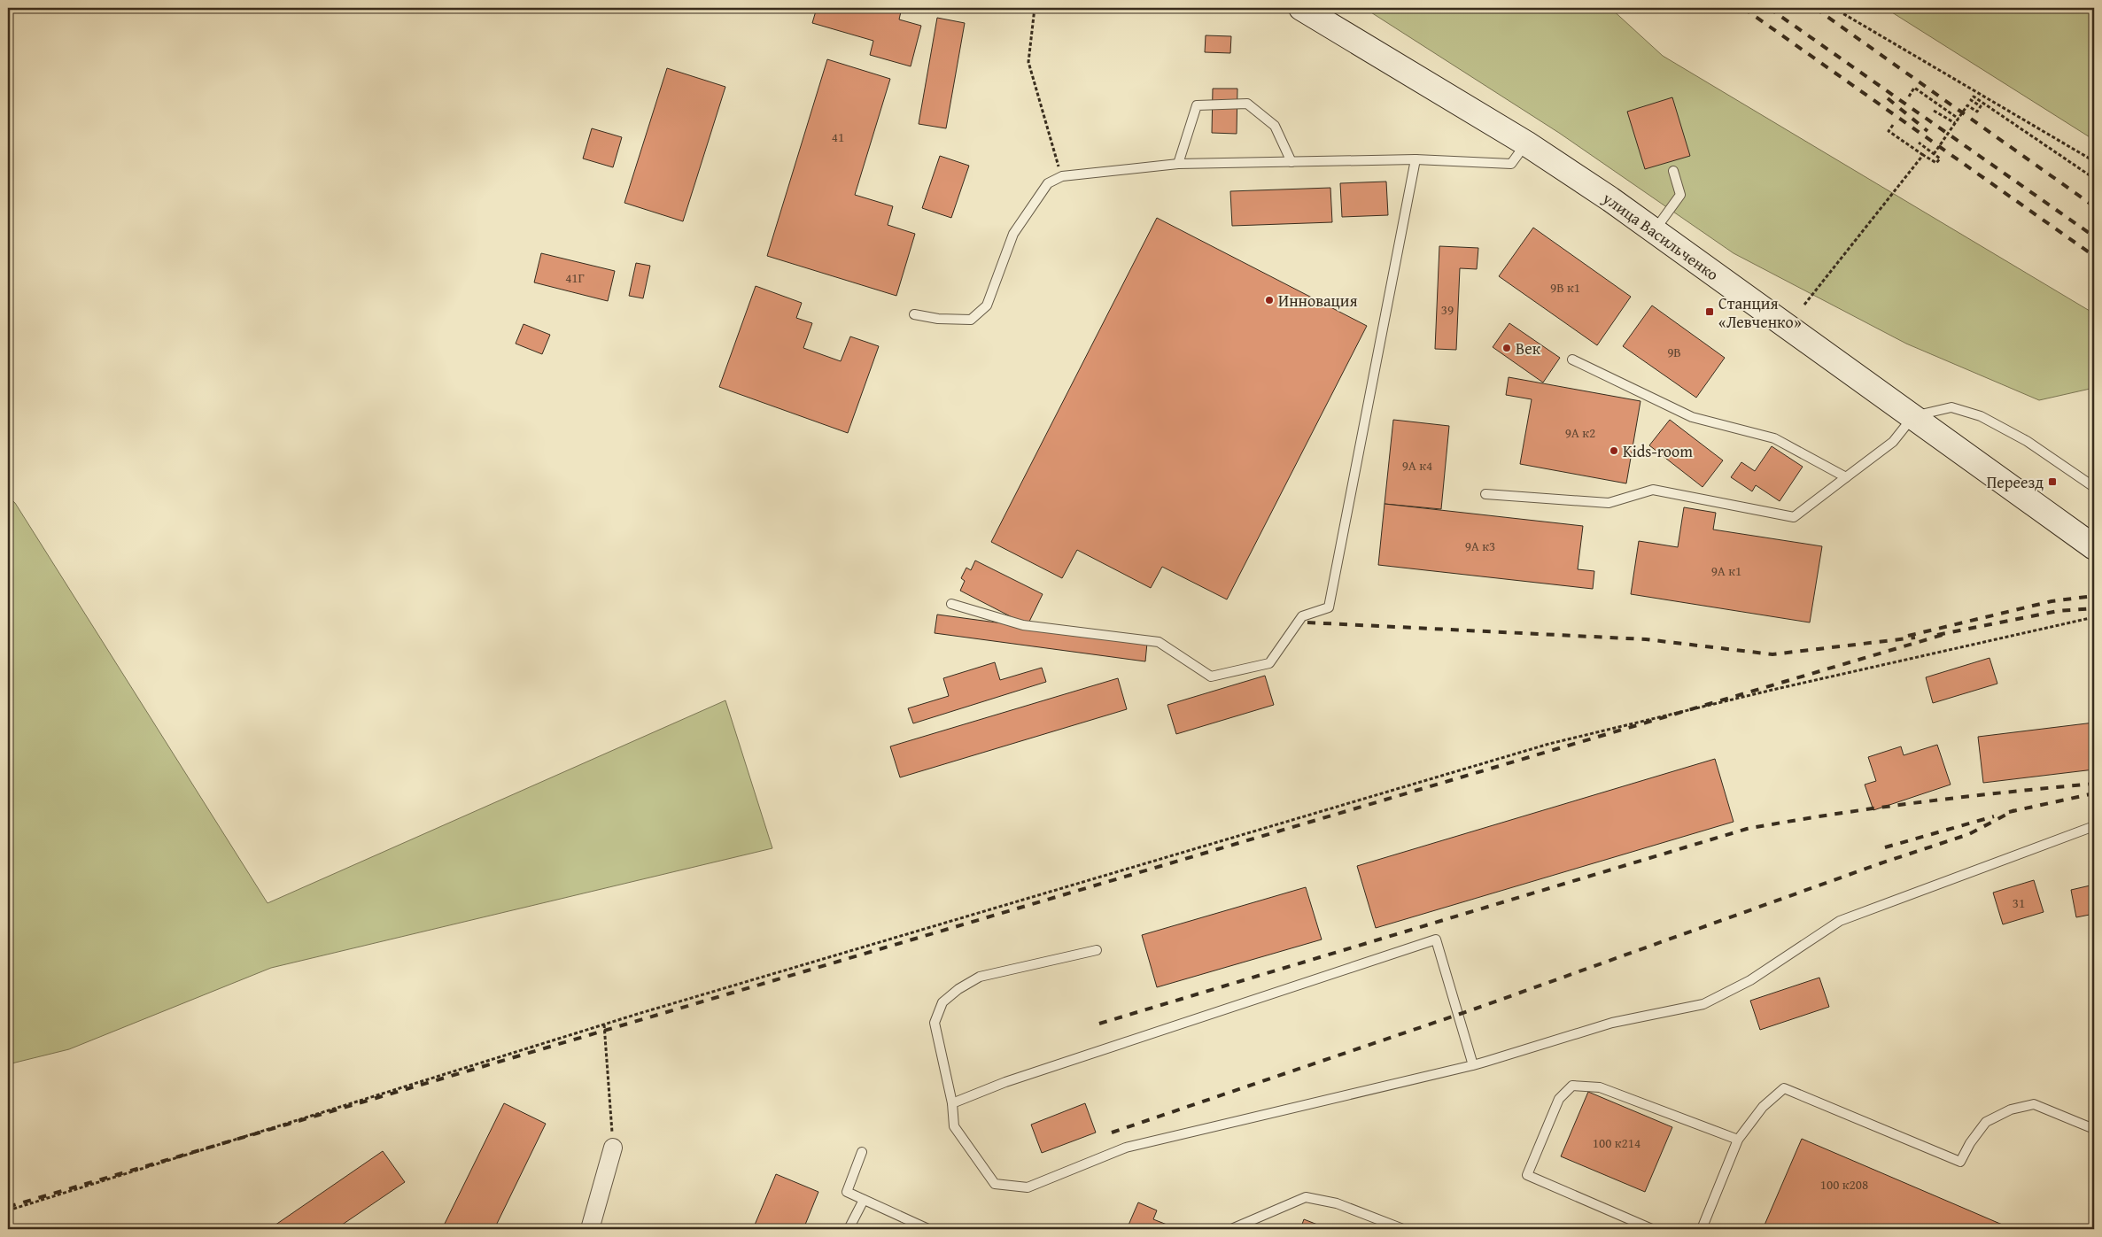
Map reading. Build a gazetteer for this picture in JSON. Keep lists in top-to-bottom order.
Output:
{
  "streets": {
    "main road": ["улица Васильченко"]
  },
  "places": {
    "other": ["Инновация", "Век", "Kids-room"],
    "transit": ["Станция «Левченко»", "Переезд"]
  },
  "house_numbers": [
    "41",
    "41Г",
    "9В к1",
    "39",
    "9В",
    "9А к2",
    "9А к4",
    "9А к3",
    "9А к1",
    "31",
    "100 к214",
    "100 к208"
  ]
}
